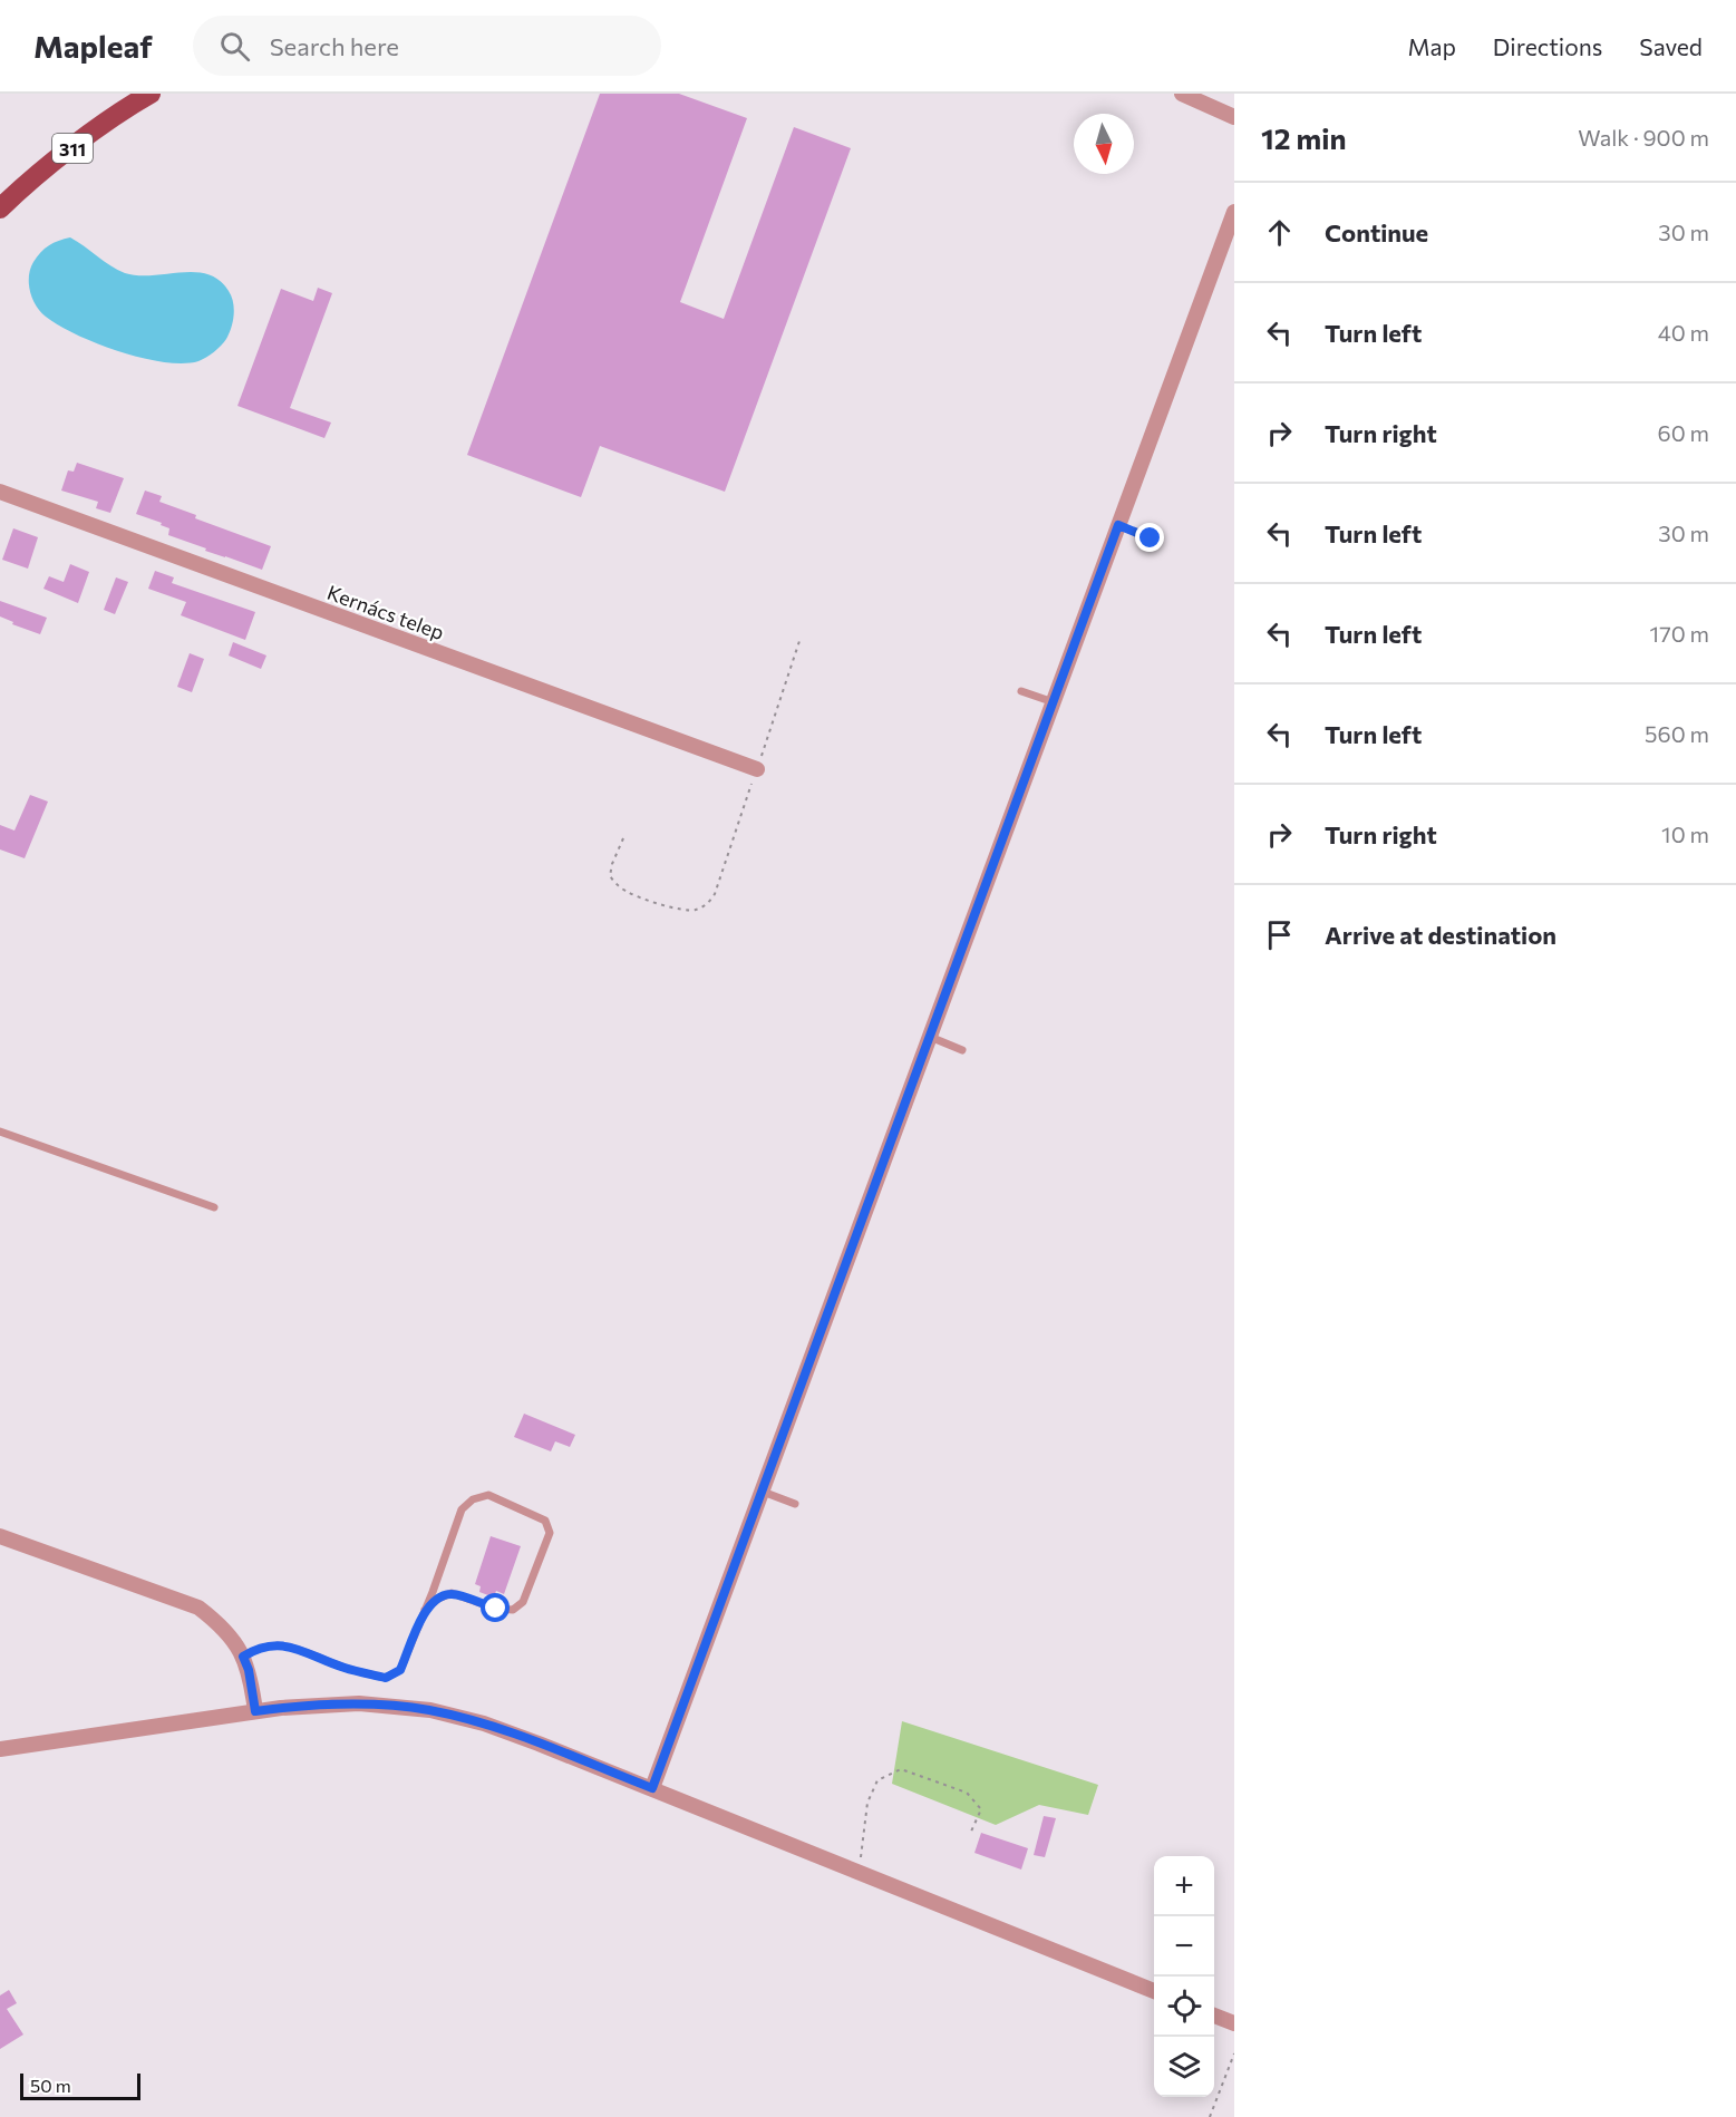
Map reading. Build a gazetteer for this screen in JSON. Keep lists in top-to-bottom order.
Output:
{
  "streets": {
    "main road": ["311"],
    "street": ["Kernács telep"]
  },
  "scale_bar": "50 m",
  "north": "bottom",
  "page": {
    "header": "Mapleaf",
    "search": "Search here",
    "nav": ["Map", "Directions", "Saved"],
    "heading": ["12 min", "Walk · 900 m"],
    "list": [
      ["Continue", "30 m"],
      ["Turn left", "40 m"],
      ["Turn right", "60 m"],
      ["Turn left", "30 m"],
      ["Turn left", "170 m"],
      ["Turn left", "560 m"],
      ["Turn right", "10 m"],
      "Arrive at destination"
    ],
    "map_buttons": ["+", "−"],
    "scale": "50 m"
  }
}
